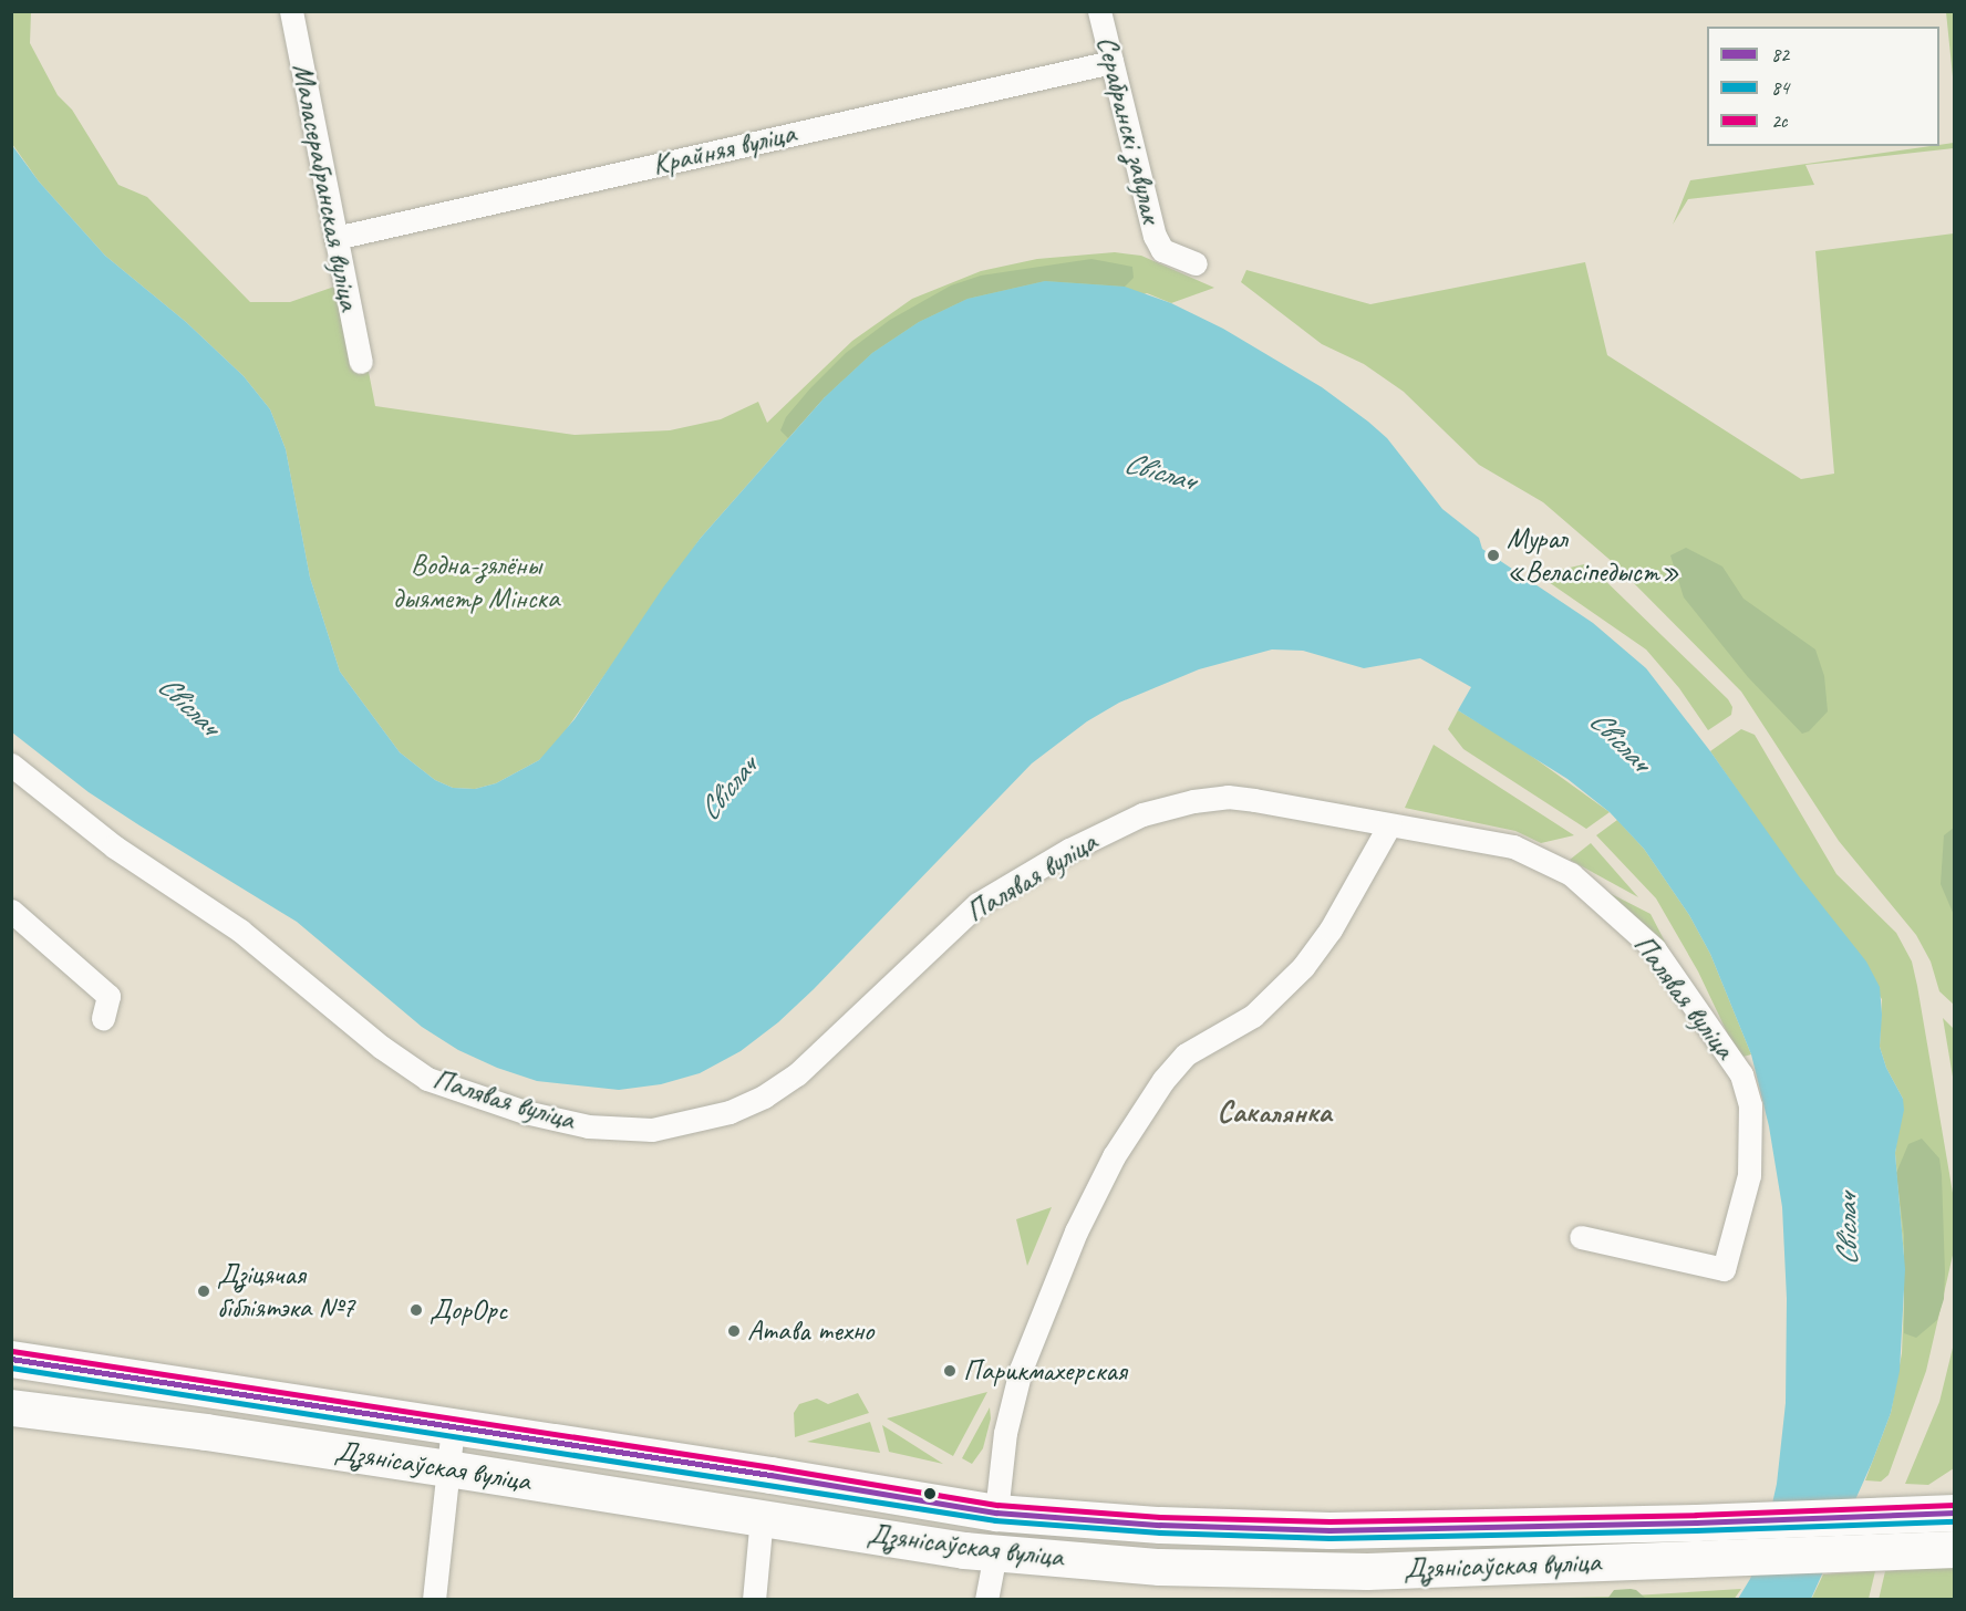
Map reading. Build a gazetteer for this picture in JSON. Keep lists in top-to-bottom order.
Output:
{
  "streets": {
    "main road": ["Дзянісаўская вуліца"],
    "street": [
      "Серабранскі завулак",
      "Крайняя вуліца",
      "Маласерабранская вуліца",
      "Палявая вуліца"
    ]
  },
  "crossings": [
    ["Серабранскі завулак", "Крайняя вуліца"],
    ["Крайняя вуліца", "Маласерабранская вуліца"]
  ],
  "districts": ["Сакалянка"],
  "water": ["Свіслач"],
  "parks": ["Водна-зялёны дыяметр Мінска"],
  "places": [
    "Мурал «Веласіпедыст»",
    "Дзіцячая бібліятэка №7",
    "ДорОрс",
    "Атава техно",
    "Парикмахерская"
  ],
  "lines": ["transit line 2с", "transit line 82", "transit line 84"],
  "legend": ["82", "84", "2с"]
}
